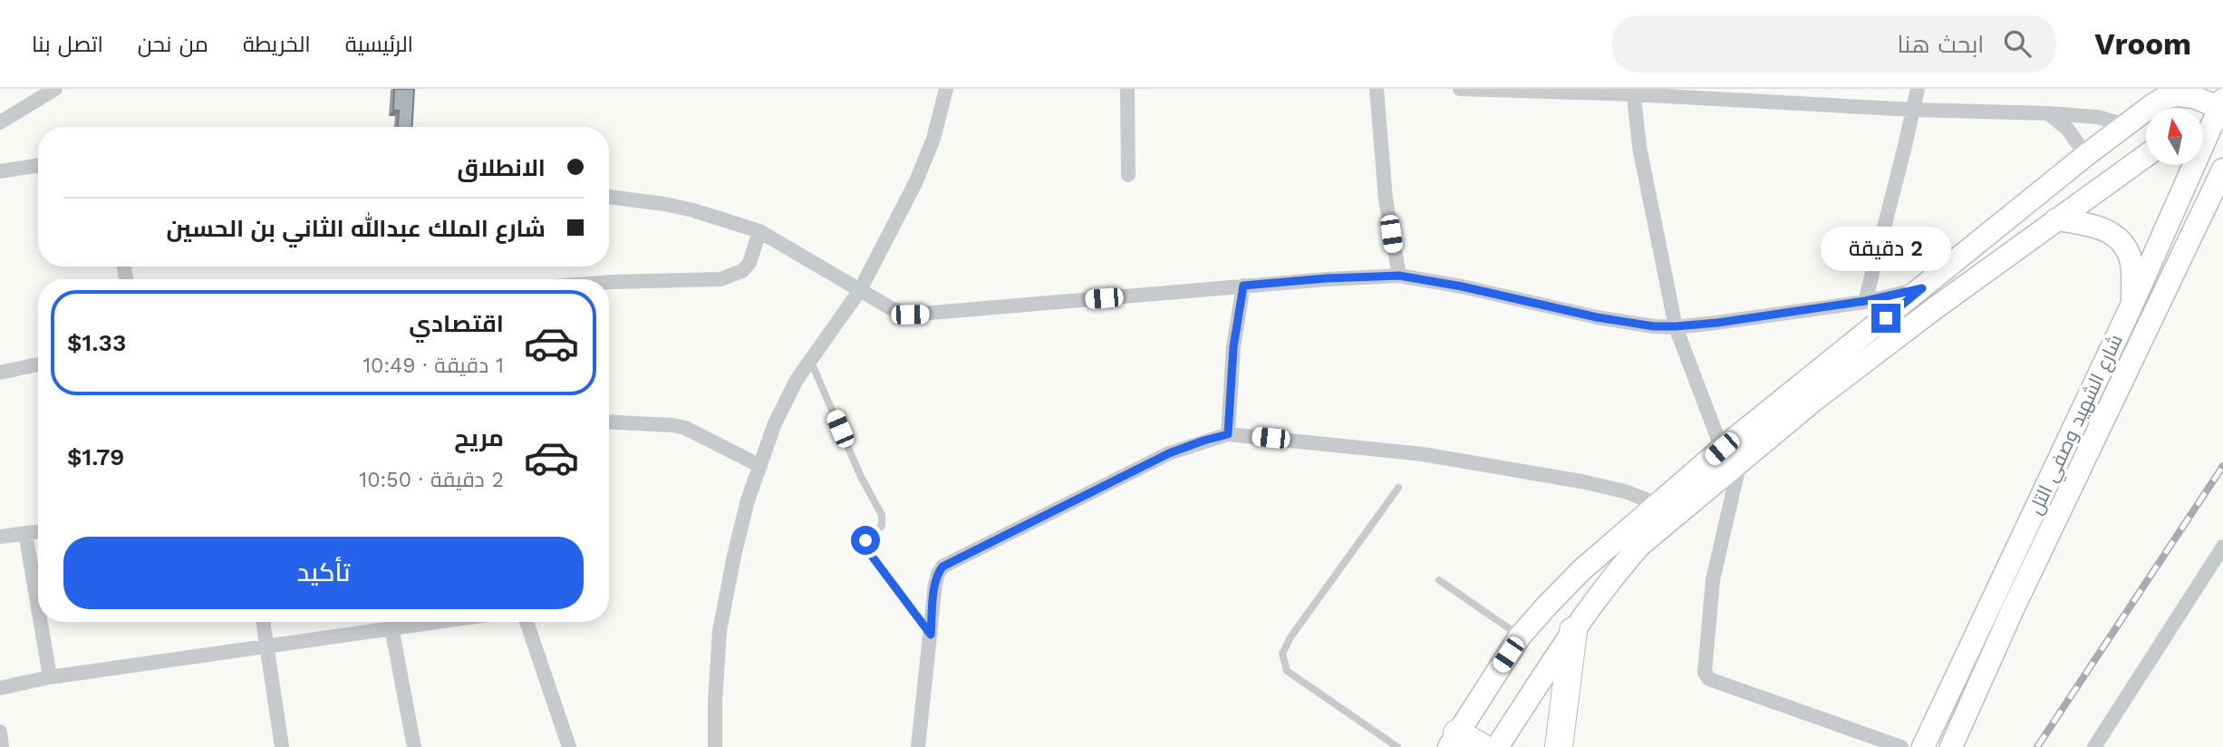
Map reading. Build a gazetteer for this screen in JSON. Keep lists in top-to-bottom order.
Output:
{
  "streets": {
    "main road": ["شارع الشهيد وصفي التل"]
  },
  "north": "top",
  "page": {
    "header": "Vroom",
    "search": "ابحث هنا",
    "nav": [
      "الرئيسية",
      "الخريطة",
      "من نحن",
      "اتصل بنا"
    ],
    "banner": ["الانطلاق", "شارع الملك عبدالله الثاني بن الحسين"],
    "bubble": "2 دقيقة",
    "list": [
      {
        "name": "اقتصادي",
        "note": "1 دقيقة · 10:49",
        "value": "$1.33"
      },
      {
        "name": "مريح",
        "note": "2 دقيقة · 10:50",
        "value": "$1.79"
      }
    ],
    "buttons": "تأكيد"
  }
}
